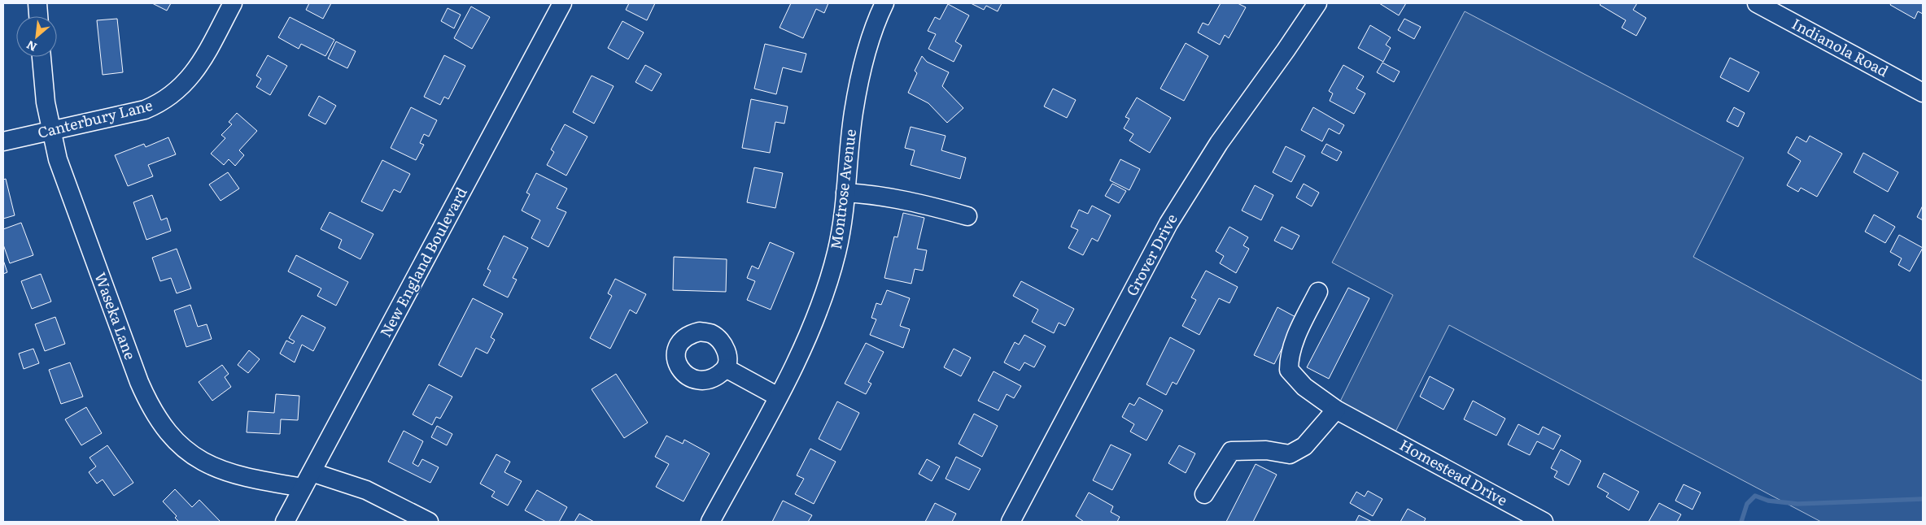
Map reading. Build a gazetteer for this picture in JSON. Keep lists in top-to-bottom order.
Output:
{
  "streets": {
    "street": [
      "Indianola Road",
      "Canterbury Lane",
      "Montrose Avenue",
      "Grover Drive",
      "New England Boulevard",
      "Waseka Lane",
      "Homestead Drive"
    ]
  },
  "crossings": [
    ["Canterbury Lane", "Waseka Lane"],
    ["New England Boulevard", "Waseka Lane"]
  ],
  "north": "bottom left"
}
